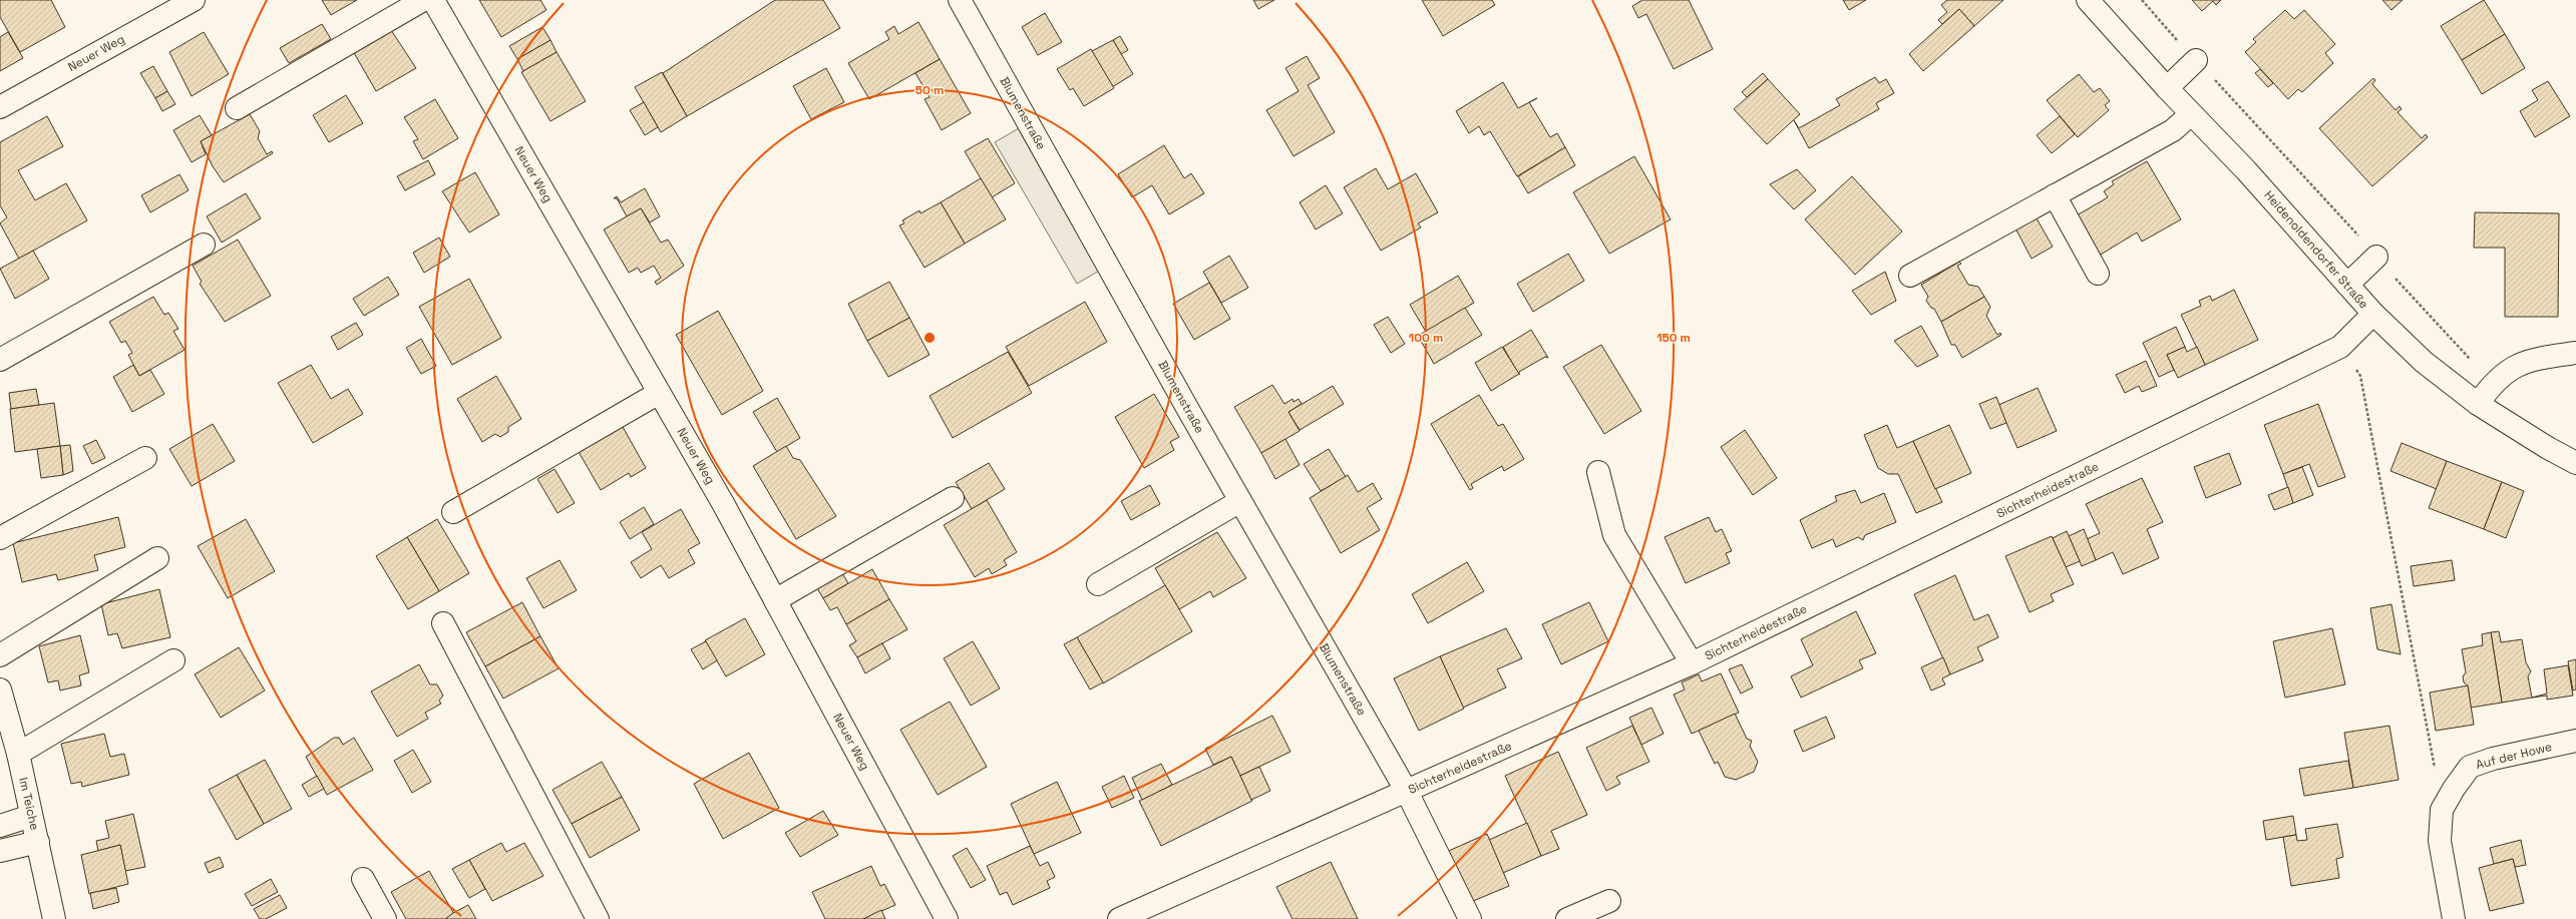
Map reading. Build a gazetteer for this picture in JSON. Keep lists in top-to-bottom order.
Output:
{
  "streets": {
    "street": [
      "Neuer Weg",
      "Blumenstraße",
      "Heidenoldendorfer Straße",
      "Sichterheidestraße",
      "Auf der Howe",
      "Im Teiche"
    ]
  },
  "crossings": [
    ["Blumenstraße", "Sichterheidestraße"],
    ["Heidenoldendorfer Straße", "Sichterheidestraße"]
  ],
  "rings": ["50 m", "100 m", "150 m"]
}
